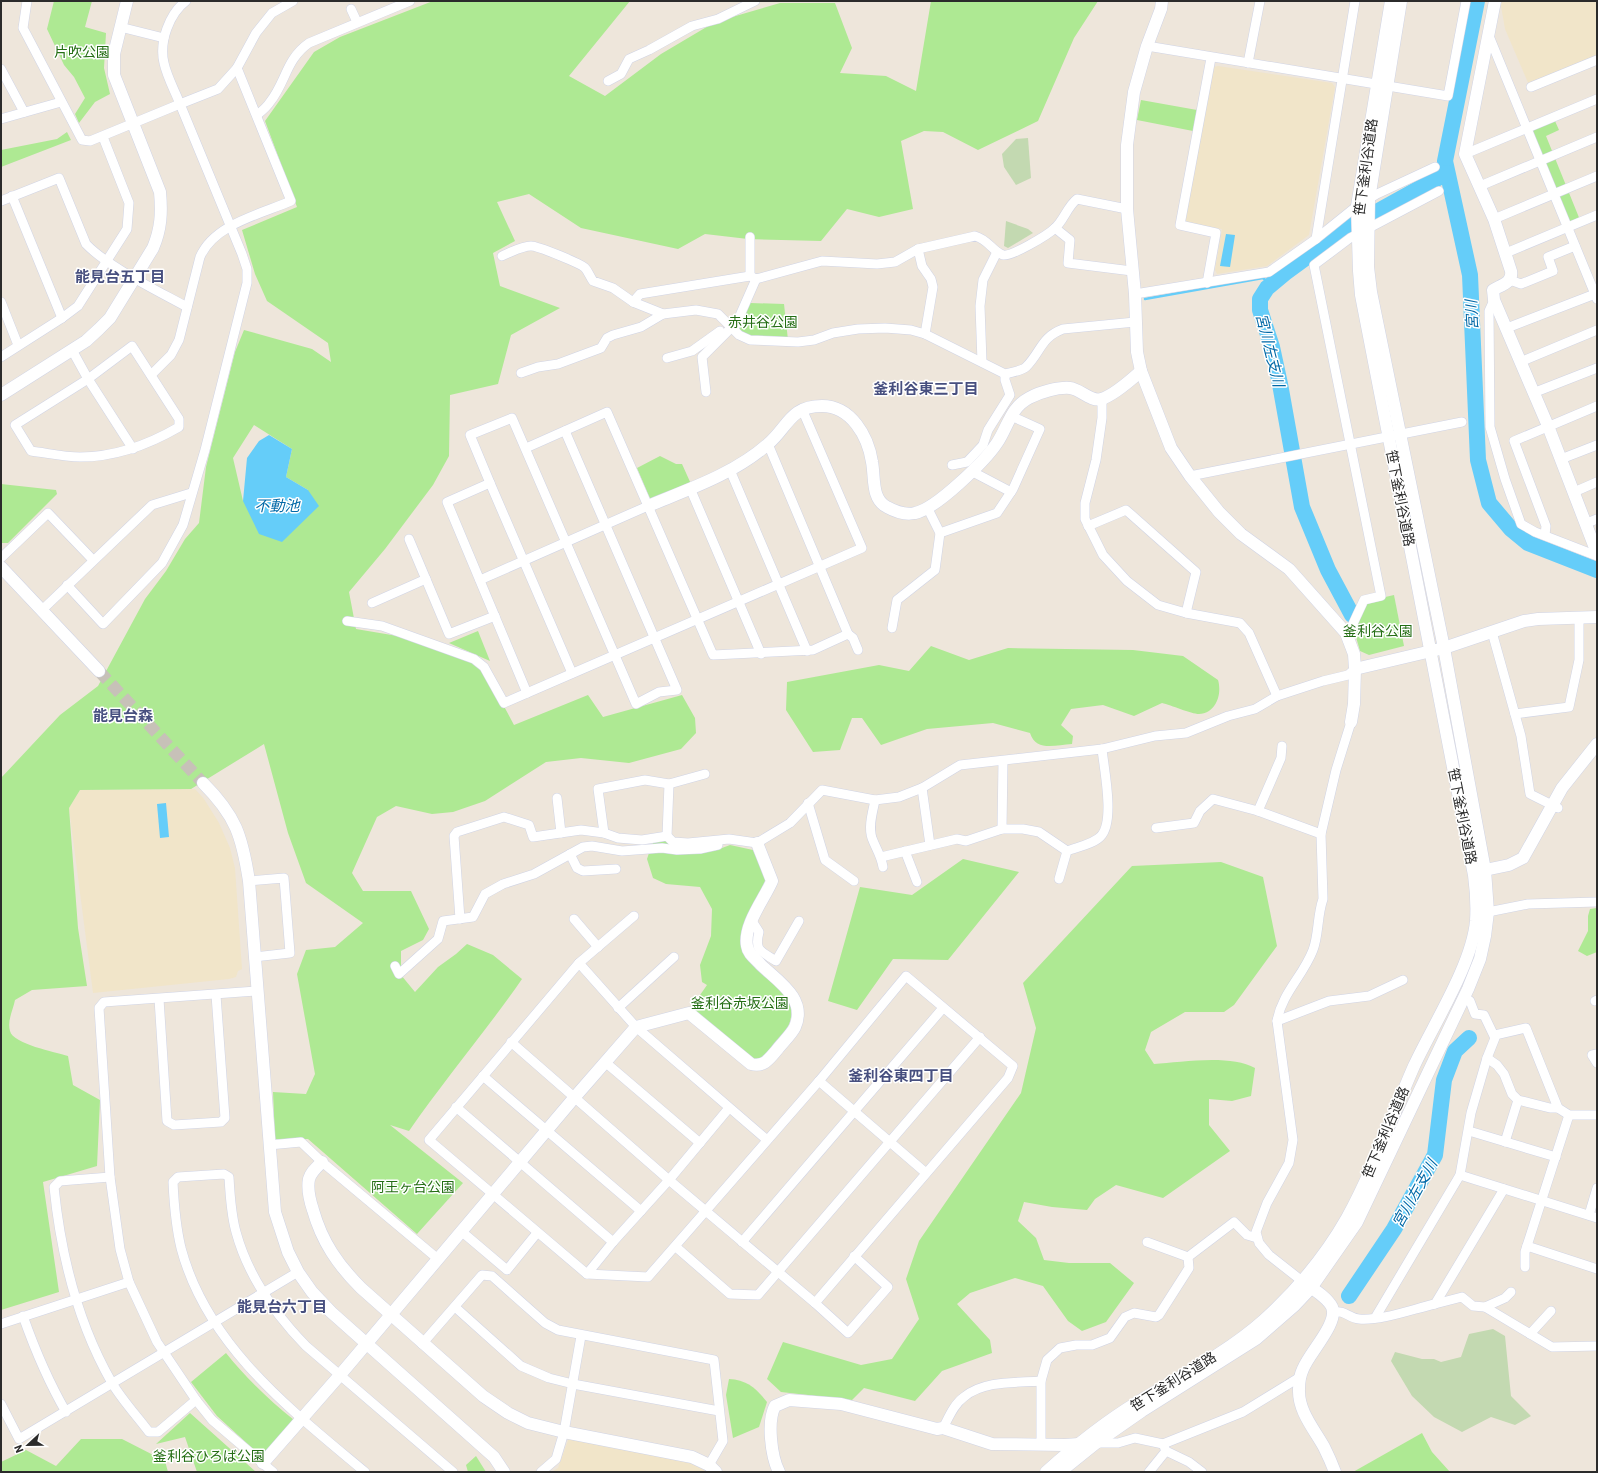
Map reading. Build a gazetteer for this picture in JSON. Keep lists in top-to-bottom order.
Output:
{
  "streets": {
    "street": ["笹下釜利谷道路"]
  },
  "districts": [
    "能見台五丁目",
    "釜利谷東三丁目",
    "能見台森",
    "釜利谷東四丁目",
    "能見台六丁目"
  ],
  "water": ["宮川", "宮川左支川", "不動池"],
  "parks": [
    "片吹公園",
    "赤井谷公園",
    "釜利谷公園",
    "釜利谷赤坂公園",
    "阿王ヶ台公園",
    "釜利谷ひろば公園"
  ],
  "north": "left"
}
